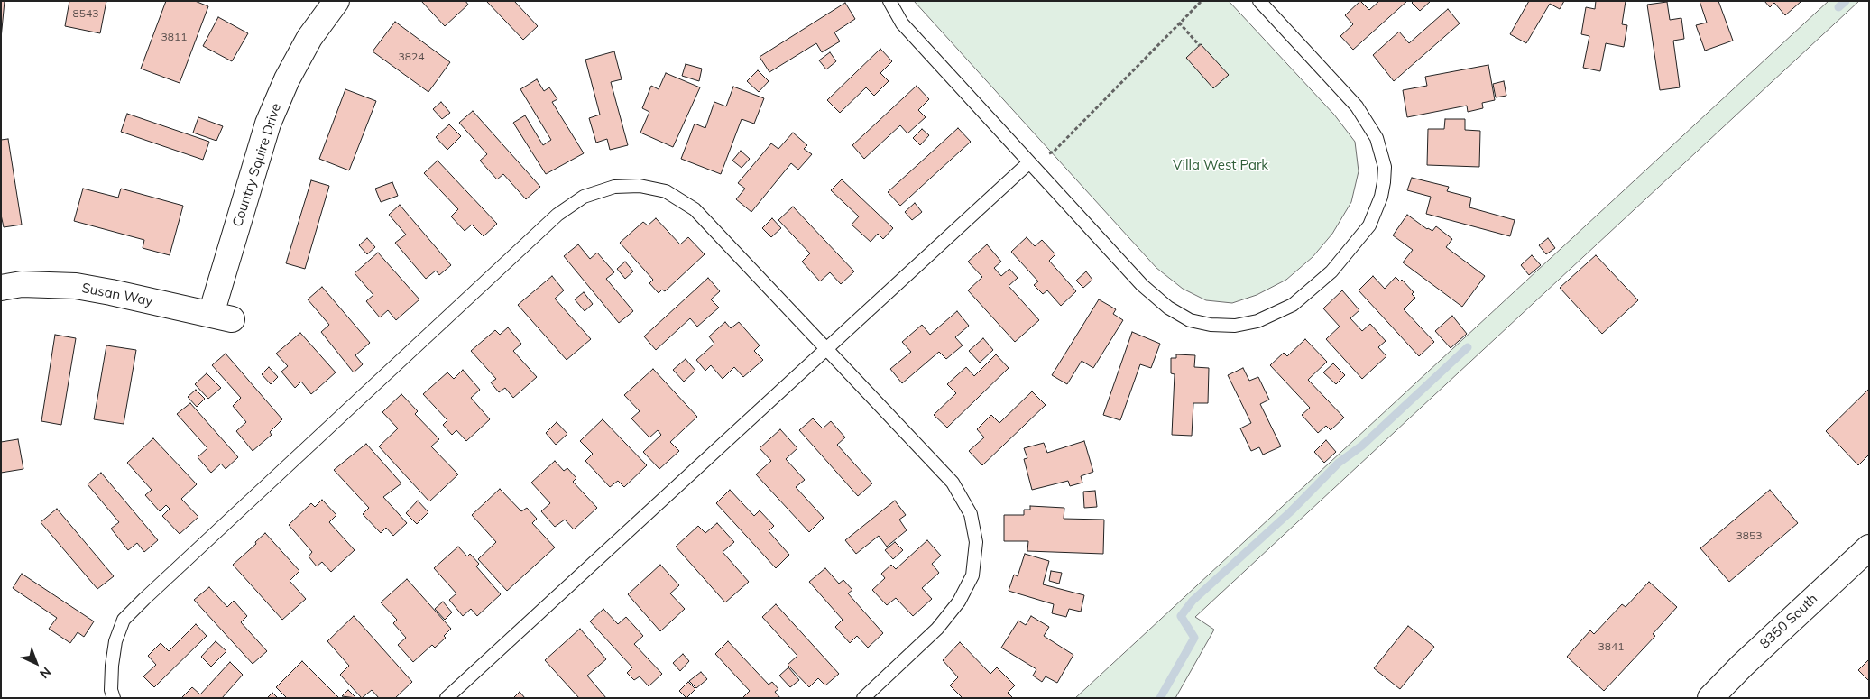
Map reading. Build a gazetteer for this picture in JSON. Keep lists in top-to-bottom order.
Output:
{
  "streets": {
    "street": ["Country Squire Drive", "Susan Way", "8350 South"]
  },
  "crossings": [
    ["Country Squire Drive", "Susan Way"]
  ],
  "parks": ["Villa West Park"],
  "house_numbers": [
    "8543",
    "3811",
    "3824",
    "3853",
    "3841"
  ],
  "north": "bottom right"
}
